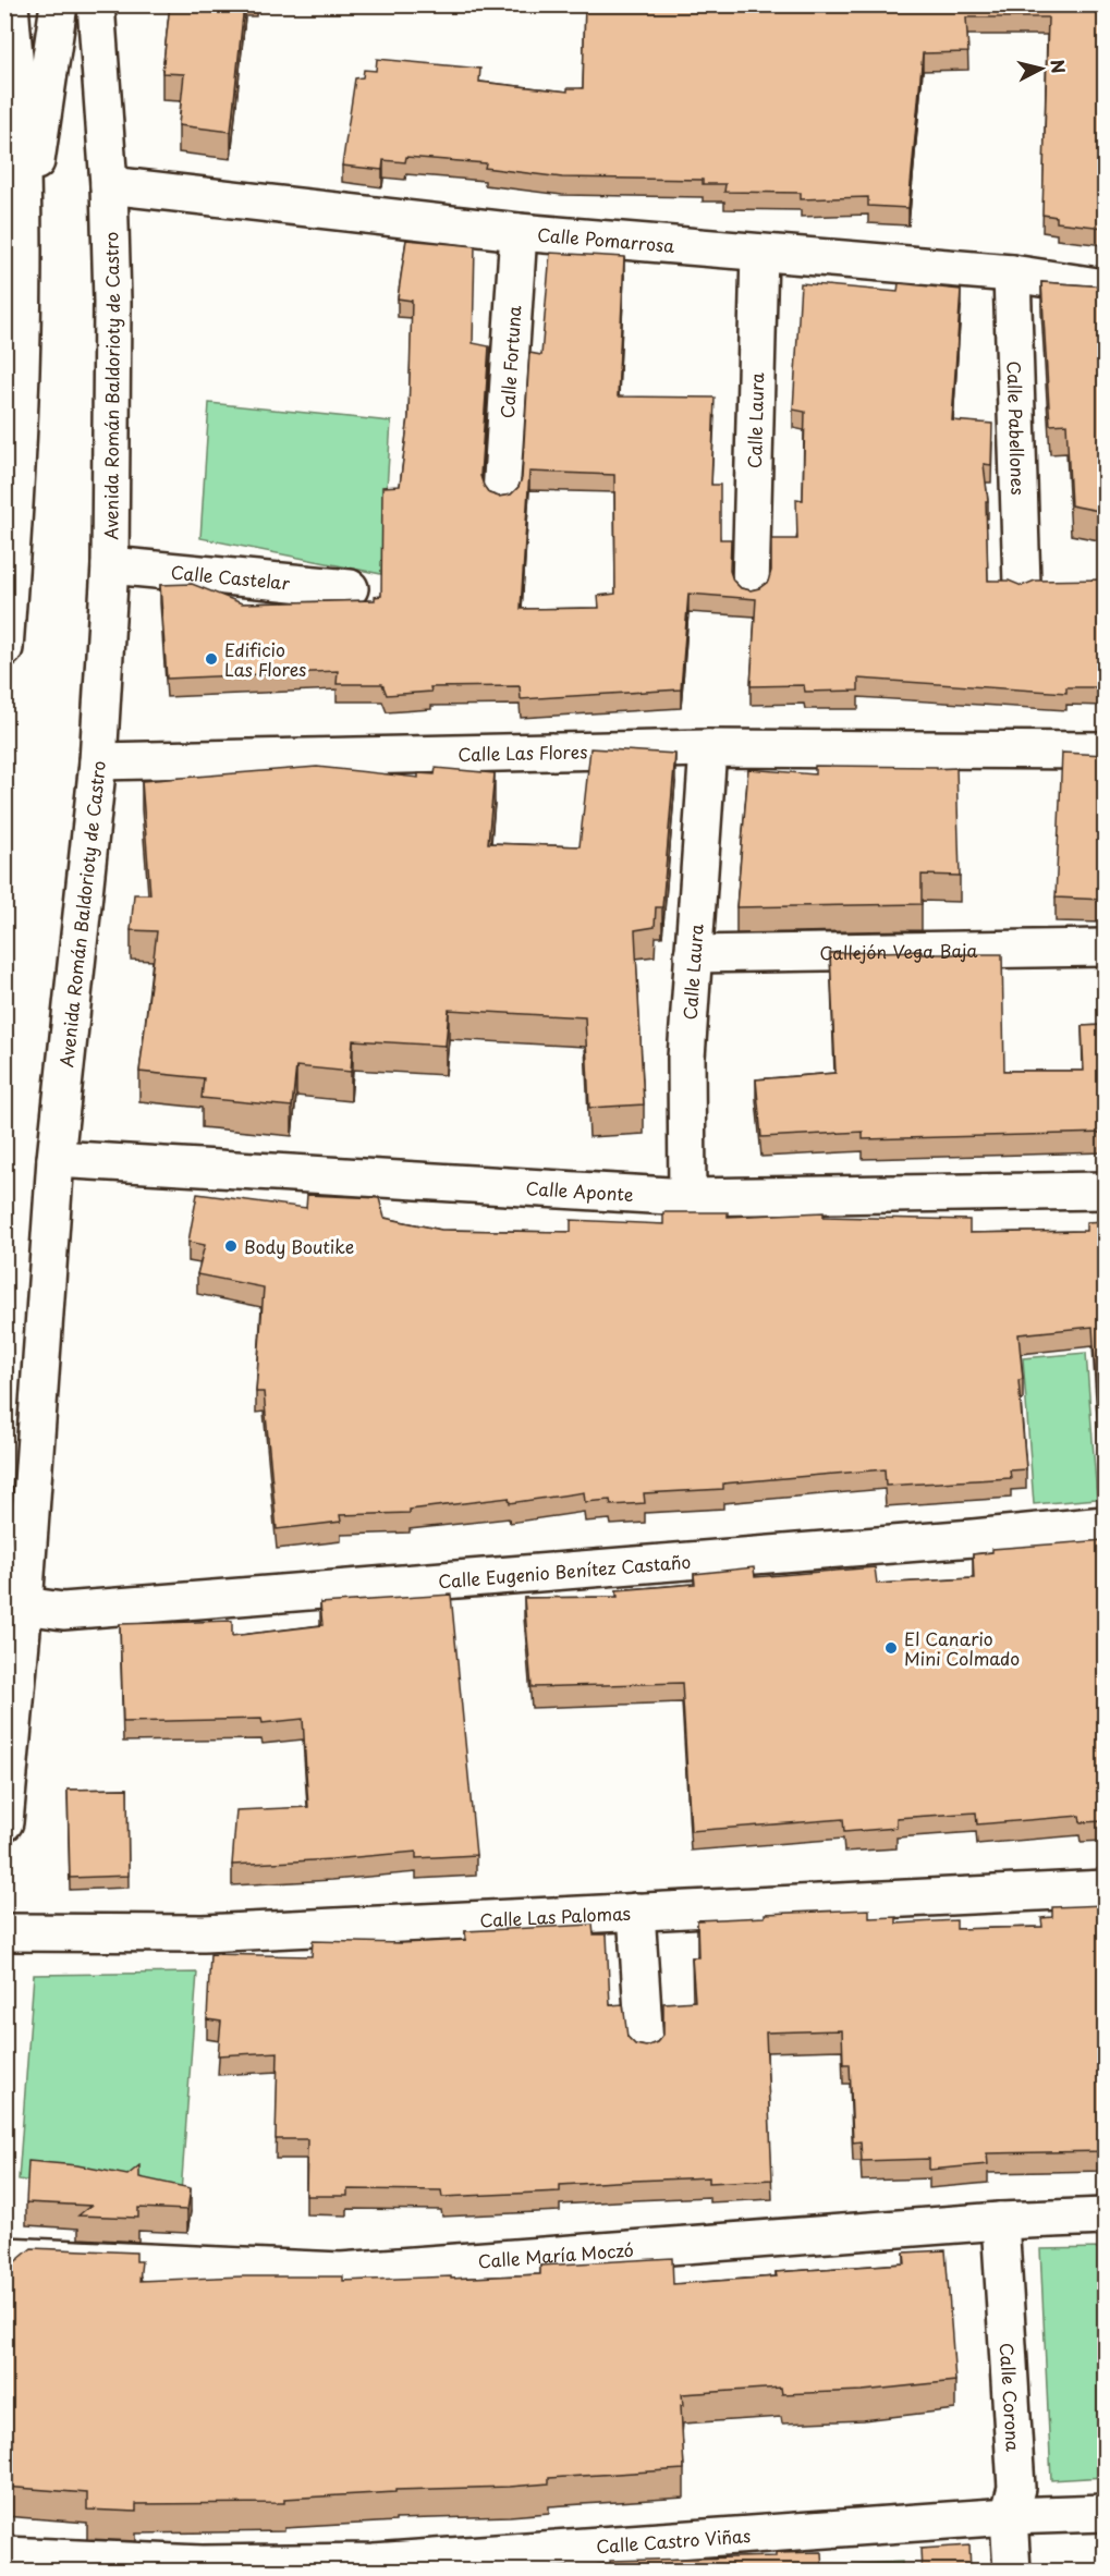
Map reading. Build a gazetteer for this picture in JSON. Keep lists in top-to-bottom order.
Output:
{
  "streets": {
    "main road": [
      "Calle Pomarrosa",
      "Calle Fortuna",
      "Avenida Román Baldorioty de Castro",
      "Calle Laura",
      "Calle Pabellones",
      "Calle Castelar",
      "Calle Las Flores",
      "Callejón Vega Baja",
      "Calle Aponte",
      "Calle Eugenio Benítez Castaño",
      "Calle Las Palomas",
      "Calle María Moczó",
      "Calle Corona",
      "Calle Castro Viñas"
    ]
  },
  "crossings": [
    ["Calle Pomarrosa", "Calle Fortuna"],
    ["Calle Pomarrosa", "Avenida Román Baldorioty de Castro"],
    ["Calle Pomarrosa", "Calle Laura"],
    ["Calle Pomarrosa", "Calle Pabellones"],
    ["Avenida Román Baldorioty de Castro", "Calle Castelar"],
    ["Avenida Román Baldorioty de Castro", "Calle Las Flores"],
    ["Avenida Román Baldorioty de Castro", "Calle Aponte"],
    ["Avenida Román Baldorioty de Castro", "Calle Eugenio Benítez Castaño"],
    ["Calle Laura", "Calle Las Flores"],
    ["Calle Laura", "Callejón Vega Baja"],
    ["Calle Laura", "Calle Aponte"],
    ["Calle María Moczó", "Calle Corona"],
    ["Calle Corona", "Calle Castro Viñas"]
  ],
  "places": ["Edificio Las Flores", "Body Boutike", "El Canario Mini Colmado"],
  "north": "right"
}
